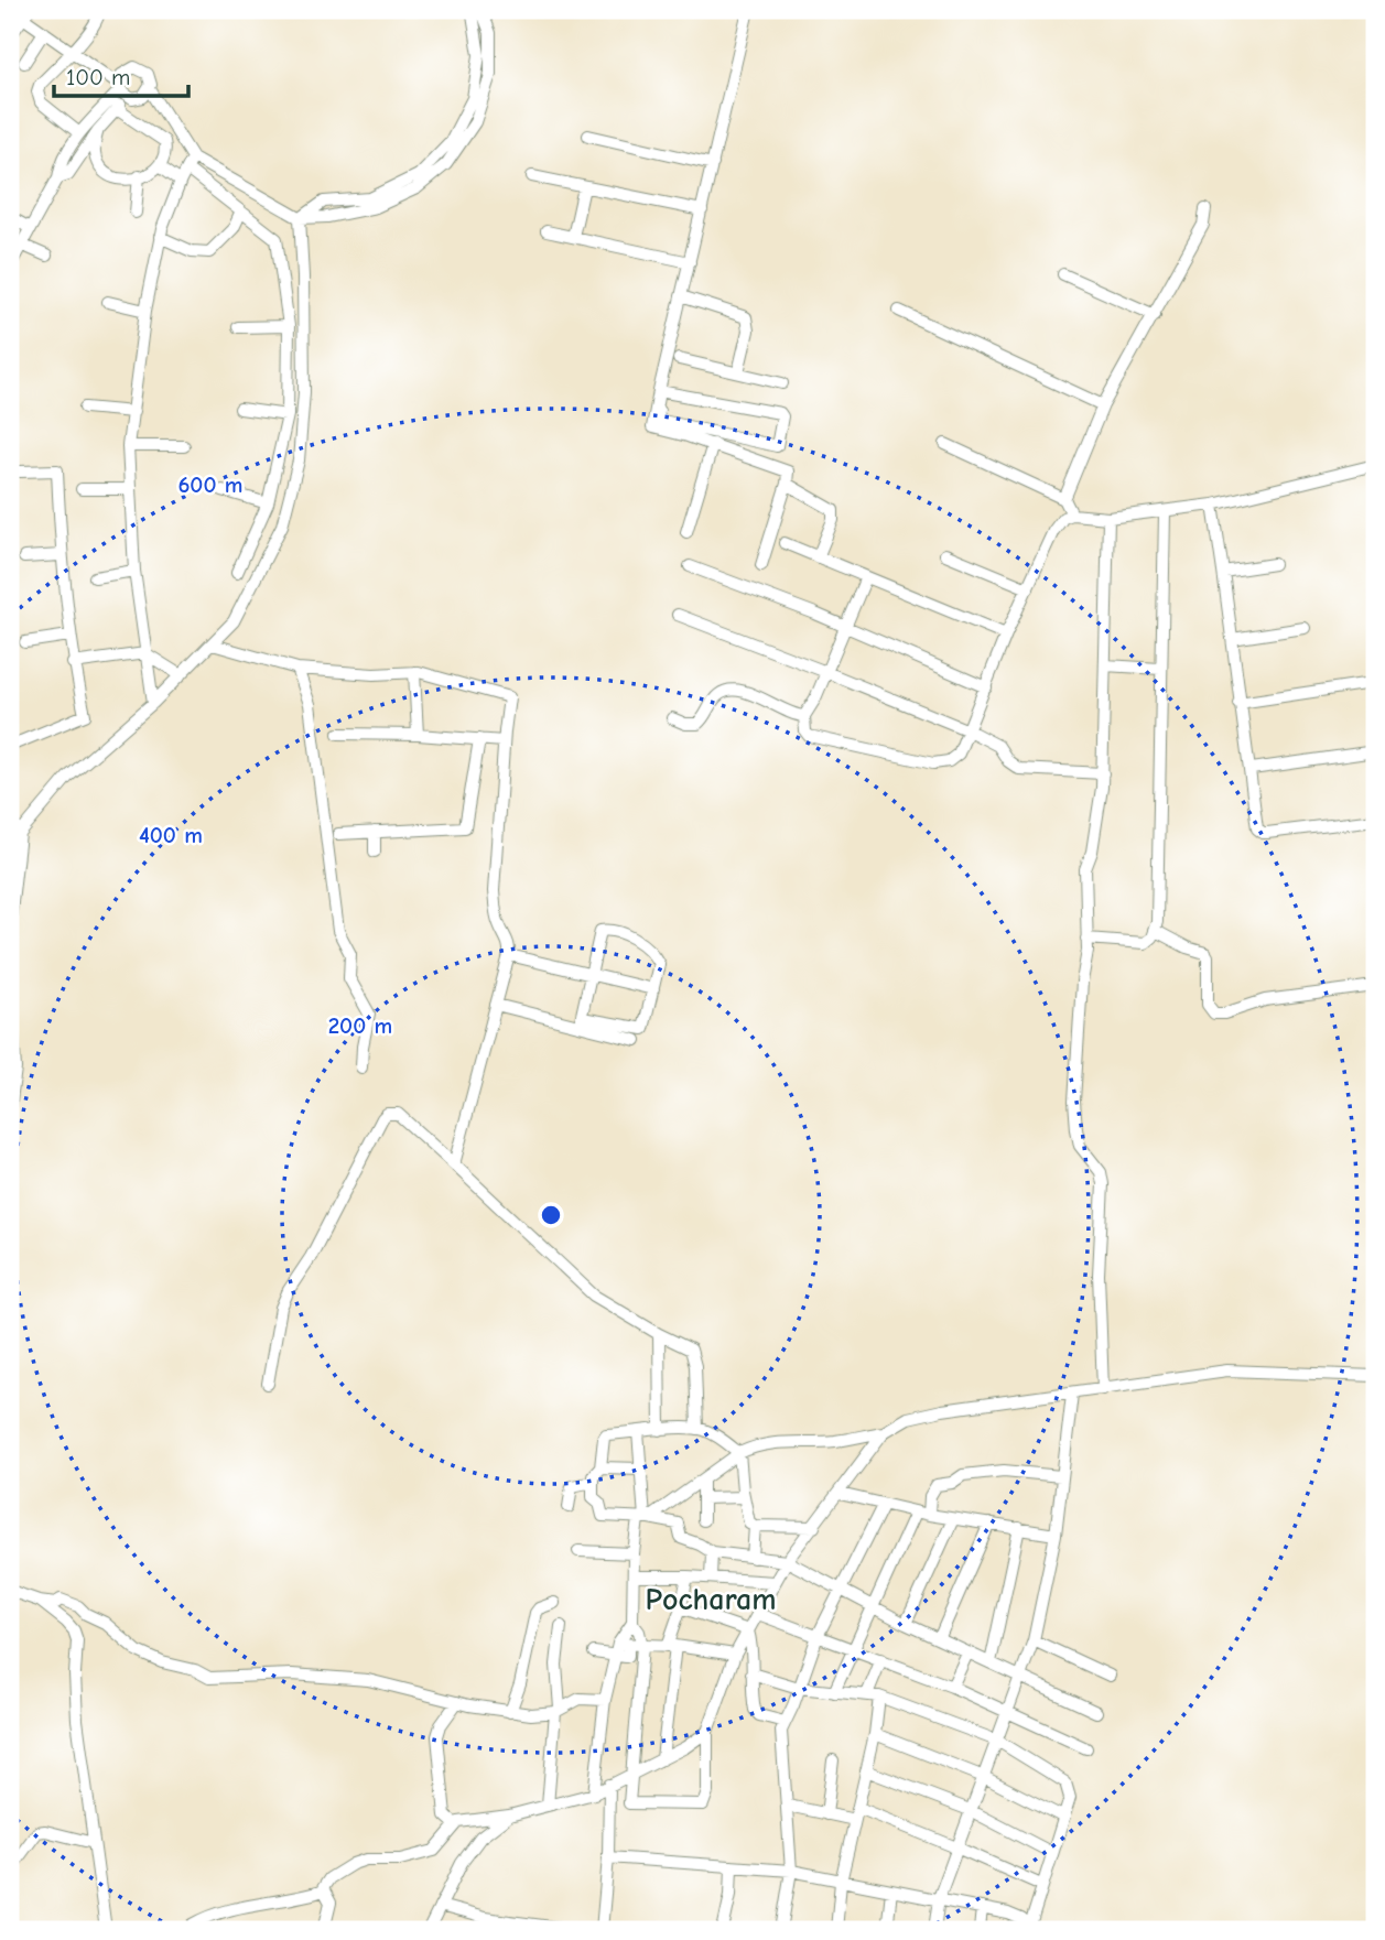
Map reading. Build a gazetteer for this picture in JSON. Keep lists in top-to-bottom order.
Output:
{
  "districts": ["Pocharam"],
  "scale_bar": "100 m",
  "rings": ["600 m", "400 m", "200 m"]
}
